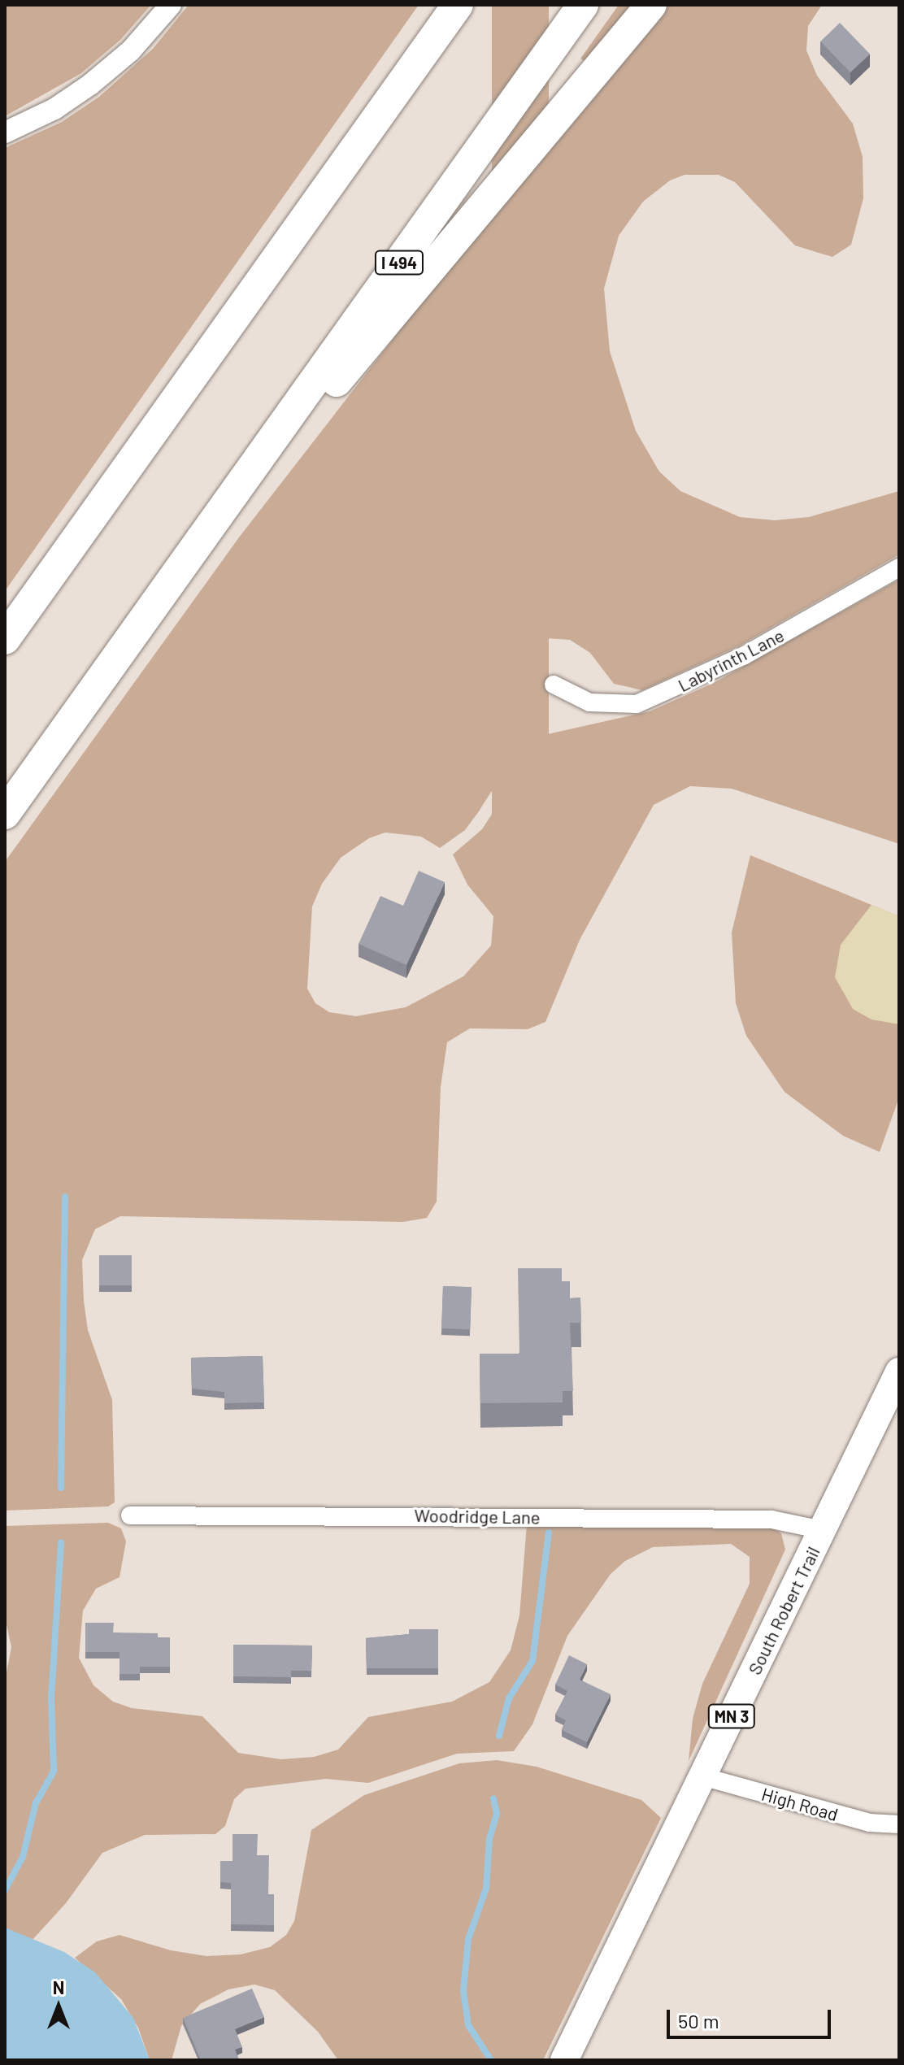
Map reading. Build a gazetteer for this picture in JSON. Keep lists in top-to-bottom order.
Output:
{
  "streets": {
    "highway": ["I 494"],
    "main road": ["South Robert Trail", "MN 3"],
    "street": ["Labyrinth Lane", "Woodridge Lane", "High Road"]
  },
  "crossings": [
    ["Woodridge Lane", "South Robert Trail"],
    ["South Robert Trail", "High Road"]
  ],
  "scale_bar": "50 m",
  "north": "top"
}
